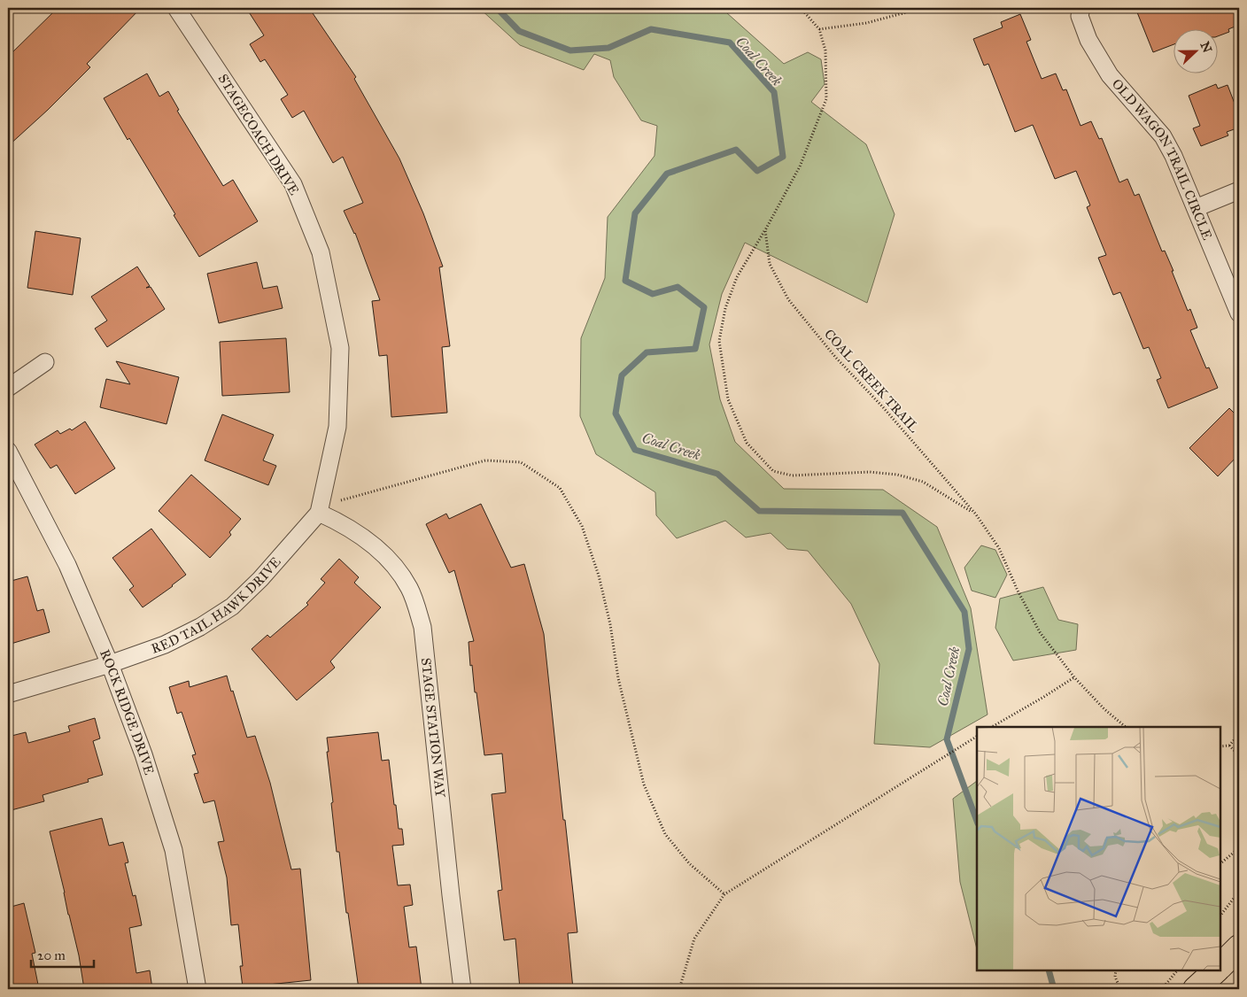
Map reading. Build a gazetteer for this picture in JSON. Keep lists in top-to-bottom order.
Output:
{
  "streets": {
    "street": [
      "STAGECOACH DRIVE",
      "OLD WAGON TRAIL CIRCLE",
      "RED TAIL HAWK DRIVE",
      "ROCK RIDGE DRIVE",
      "STAGE STATION WAY"
    ],
    "path": ["COAL CREEK TRAIL"]
  },
  "crossings": [
    ["STAGECOACH DRIVE", "RED TAIL HAWK DRIVE"],
    ["RED TAIL HAWK DRIVE", "ROCK RIDGE DRIVE"],
    ["RED TAIL HAWK DRIVE", "STAGE STATION WAY"]
  ],
  "water": ["Coal Creek"],
  "scale_bar": "20 m",
  "north": "right"
}
